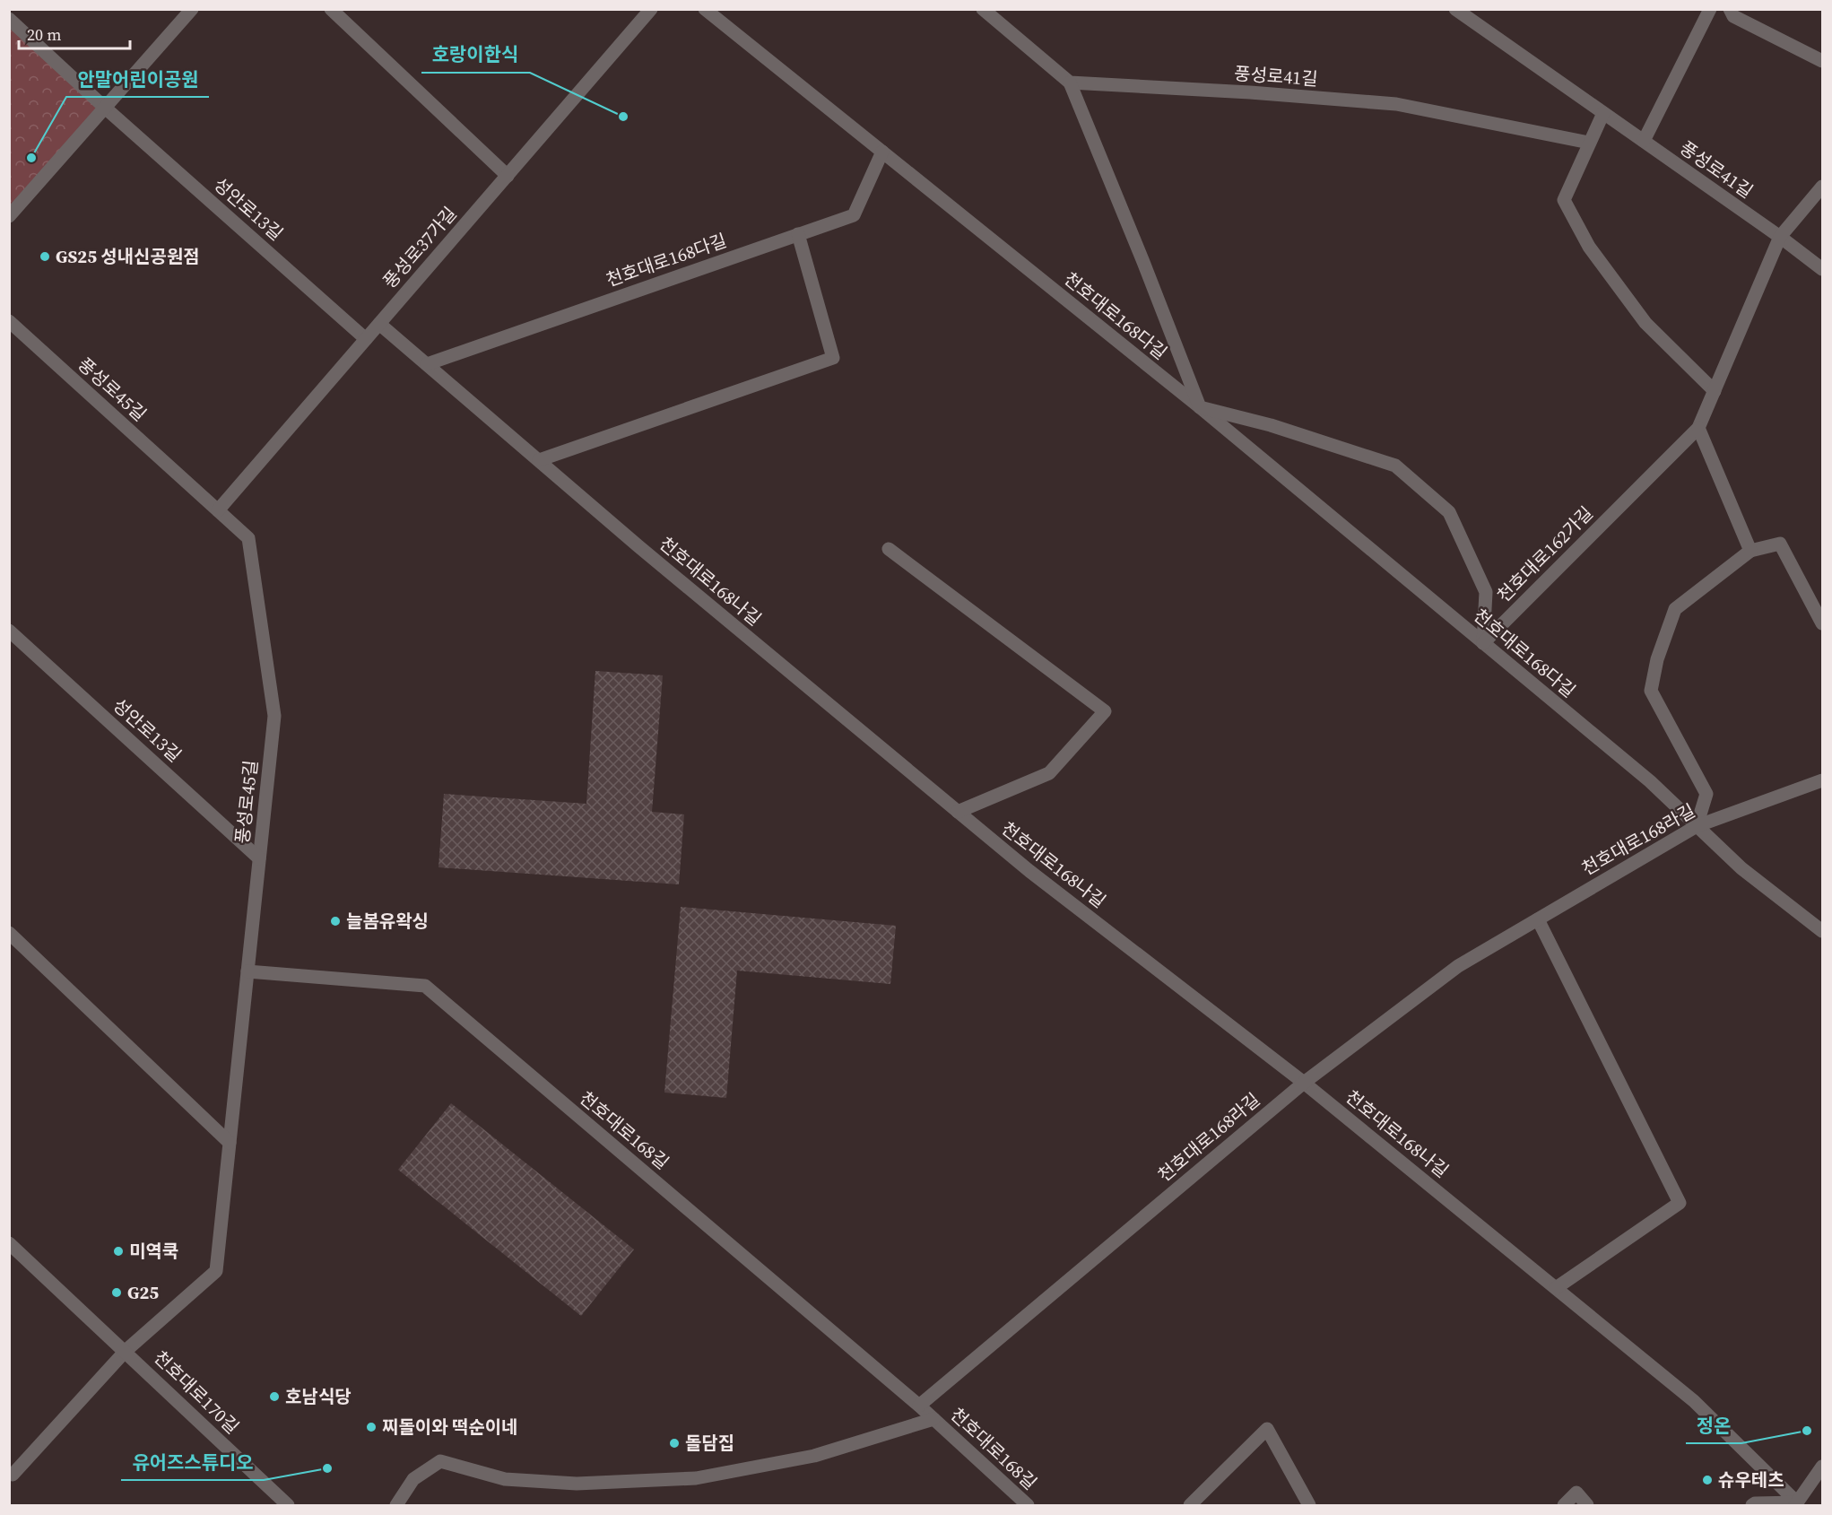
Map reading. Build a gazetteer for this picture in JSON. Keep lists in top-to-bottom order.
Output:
{
  "streets": {
    "street": [
      "풍성로41길",
      "성안로13길",
      "풍성로37가길",
      "천호대로168다길",
      "풍성로45길",
      "천호대로162가길",
      "천호대로168나길",
      "천호대로168라길",
      "천호대로168길",
      "천호대로170길"
    ]
  },
  "crossings": [
    ["풍성로41길", "천호대로168다길"],
    ["풍성로41길", "천호대로162가길"],
    ["성안로13길", "풍성로37가길"],
    ["성안로13길", "풍성로45길"],
    ["풍성로37가길", "풍성로45길"],
    ["풍성로37가길", "천호대로168나길"],
    ["천호대로168다길", "천호대로162가길"],
    ["천호대로168다길", "천호대로168나길"],
    ["천호대로168다길", "천호대로168라길"],
    ["풍성로45길", "천호대로168길"],
    ["풍성로45길", "천호대로170길"],
    ["천호대로168나길", "천호대로168라길"],
    ["천호대로168라길", "천호대로168길"]
  ],
  "places": [
    "호랑이한식",
    "안말어린이공원",
    "GS25 성내신공원점",
    "늘봄유왁싱",
    "미역쿡",
    "G25",
    "호남식당",
    "찌돌이와 떡순이네",
    "정온",
    "돌담집",
    "유어즈스튜디오",
    "슈우테츠"
  ],
  "scale_bar": "20 m"
}
